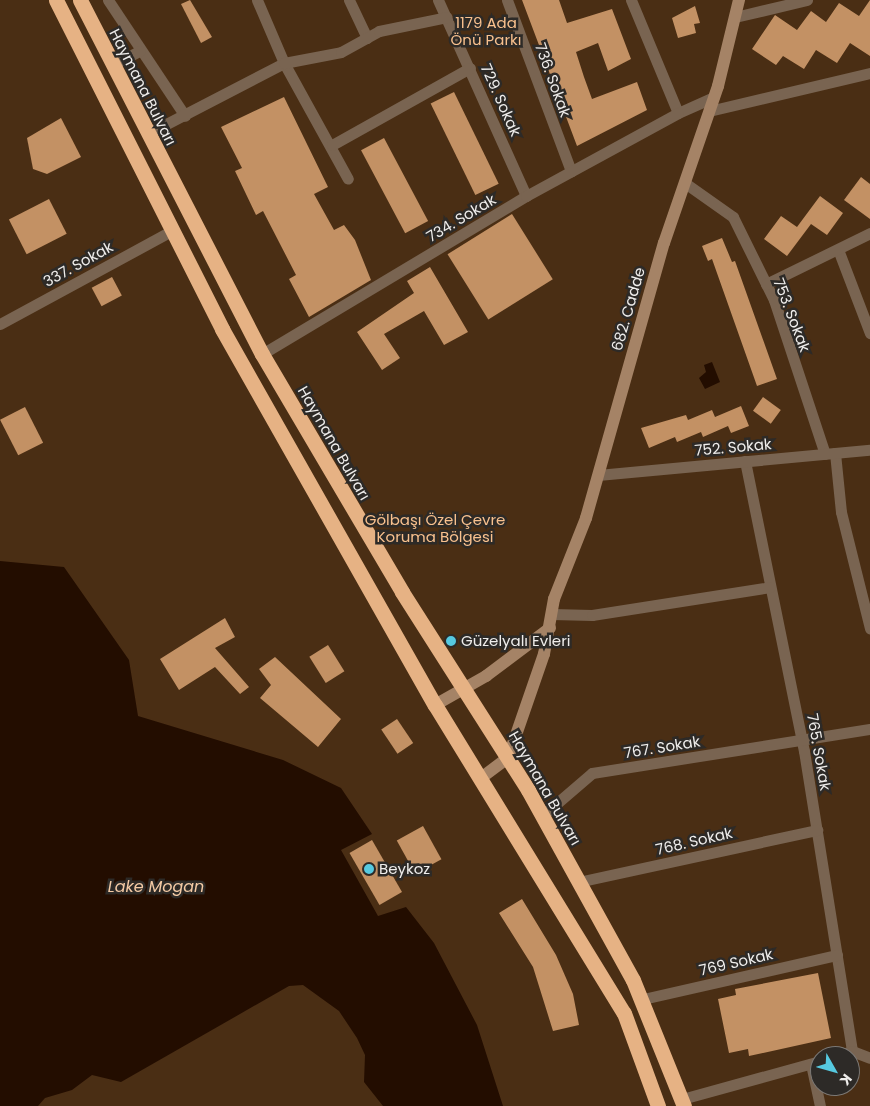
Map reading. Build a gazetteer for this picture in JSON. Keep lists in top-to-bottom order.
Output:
{
  "streets": {
    "highway": ["Haymana Bulvarı"],
    "main road": ["682. Cadde"],
    "street": [
      "736. Sokak",
      "729. Sokak",
      "734. Sokak",
      "337. Sokak",
      "753. Sokak",
      "752. Sokak",
      "767. Sokak",
      "765. Sokak",
      "768. Sokak",
      "769 Sokak"
    ]
  },
  "crossings": [
    ["736. Sokak", "734. Sokak"],
    ["Haymana Bulvarı", "734. Sokak"],
    ["Haymana Bulvarı", "682. Cadde"],
    ["Haymana Bulvarı", "767. Sokak"],
    ["Haymana Bulvarı", "768. Sokak"],
    ["Haymana Bulvarı", "769 Sokak"],
    ["729. Sokak", "734. Sokak"],
    ["734. Sokak", "682. Cadde"],
    ["682. Cadde", "753. Sokak"],
    ["682. Cadde", "752. Sokak"],
    ["753. Sokak", "752. Sokak"],
    ["752. Sokak", "765. Sokak"],
    ["767. Sokak", "765. Sokak"],
    ["765. Sokak", "768. Sokak"],
    ["765. Sokak", "769 Sokak"]
  ],
  "water": ["Lake Mogan"],
  "parks": ["1179 Ada Önü Parkı", "Gölbaşı Özel Çevre Koruma Bölgesi"],
  "places": ["Güzelyalı Evleri", "Beykoz"],
  "north": "bottom right"
}
